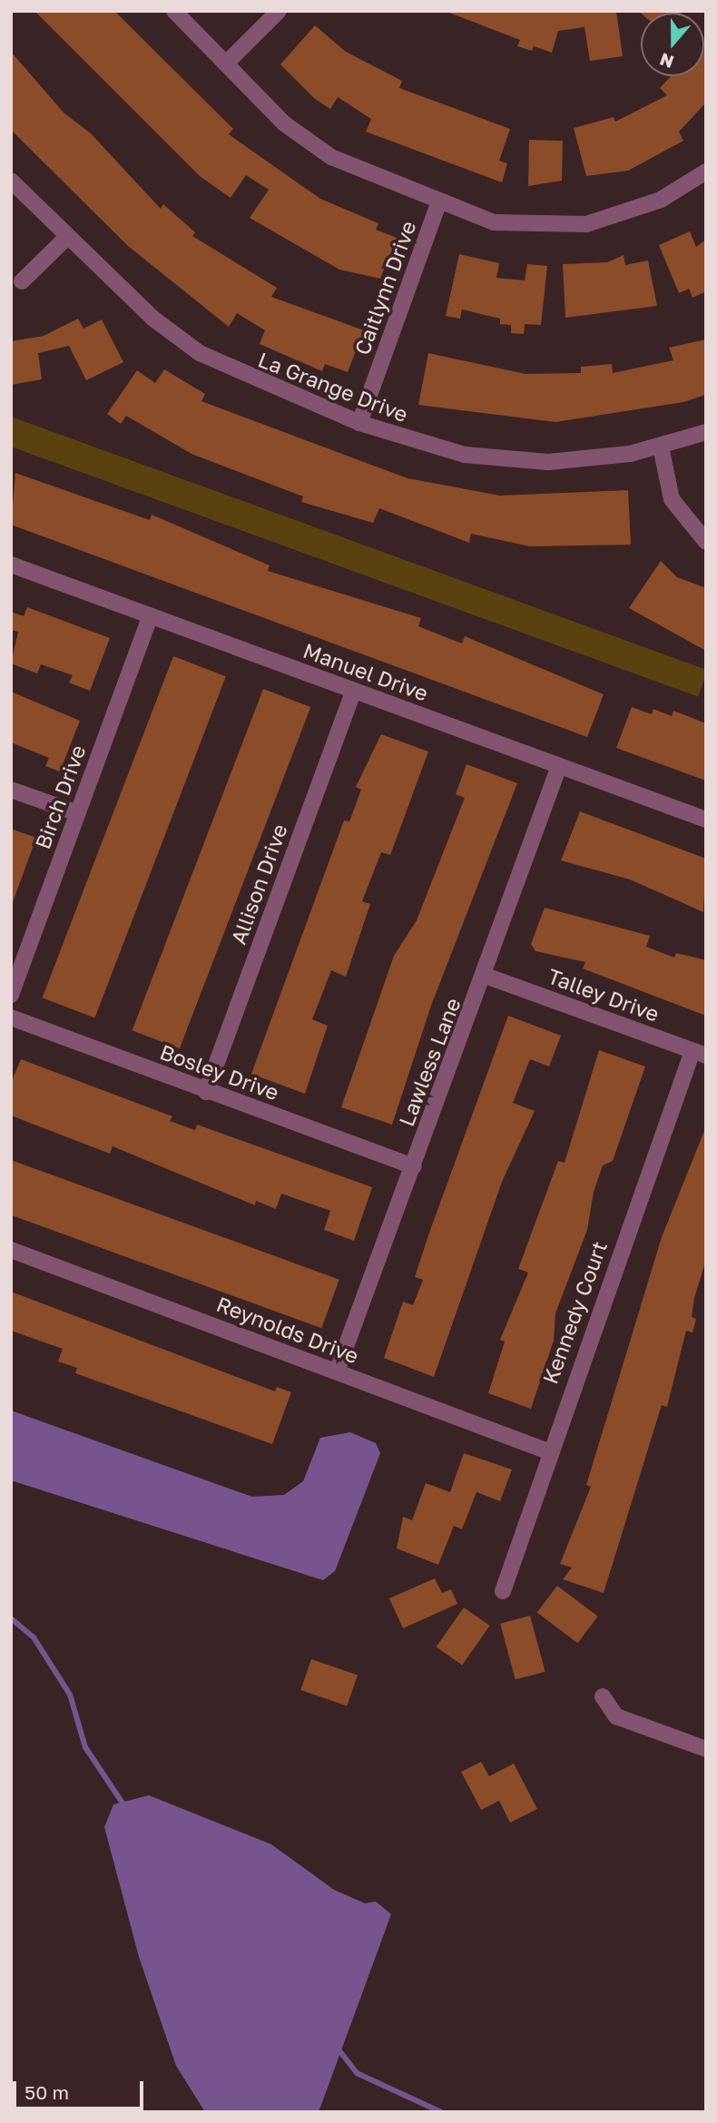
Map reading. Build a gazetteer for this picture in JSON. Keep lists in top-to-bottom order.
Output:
{
  "streets": {
    "street": [
      "Caitlynn Drive",
      "La Grange Drive",
      "Manuel Drive",
      "Birch Drive",
      "Allison Drive",
      "Talley Drive",
      "Lawless Lane",
      "Bosley Drive",
      "Kennedy Court",
      "Reynolds Drive"
    ]
  },
  "crossings": [
    ["Caitlynn Drive", "La Grange Drive"],
    ["Manuel Drive", "Birch Drive"],
    ["Manuel Drive", "Allison Drive"],
    ["Manuel Drive", "Lawless Lane"],
    ["Allison Drive", "Bosley Drive"],
    ["Talley Drive", "Lawless Lane"],
    ["Talley Drive", "Kennedy Court"],
    ["Lawless Lane", "Bosley Drive"],
    ["Lawless Lane", "Reynolds Drive"],
    ["Kennedy Court", "Reynolds Drive"]
  ],
  "scale_bar": "50 m",
  "north": "bottom"
}
